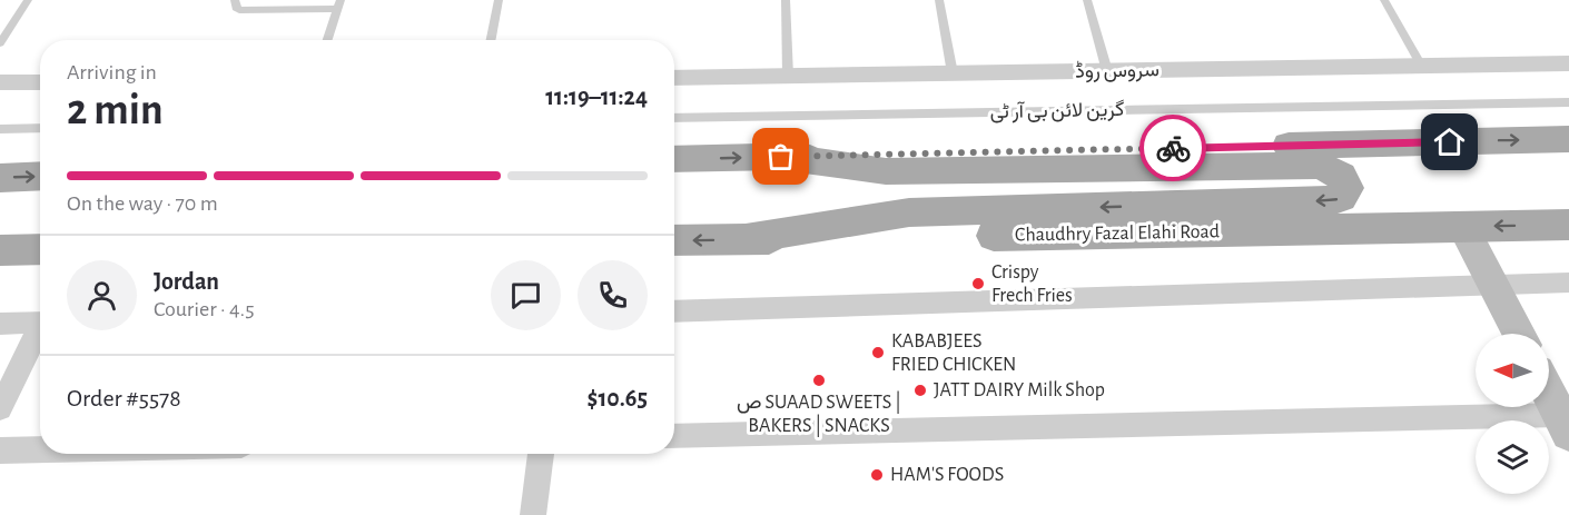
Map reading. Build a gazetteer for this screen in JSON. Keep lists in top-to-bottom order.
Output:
{
  "streets": {
    "main road": ["Chaudhry Fazal Elahi Road"],
    "street": ["سروس روڈ"],
    "lane": ["گرین لائن بی آر ٹی"]
  },
  "places": [
    "Crispy Frech Fries",
    "KABABJEES FRIED CHICKEN",
    "ص SUAAD SWEETS | BAKERS | SNACKS",
    "JATT DAIRY Milk Shop",
    "HAM'S FOODS"
  ],
  "north": "left",
  "page": {
    "heading": ["2 min", "Arriving in", "11:19–11:24"],
    "panel": [
      "Jordan",
      "Courier · 4.5",
      "Order #5578",
      "$10.65"
    ],
    "bar": "On the way · 70 m"
  }
}
